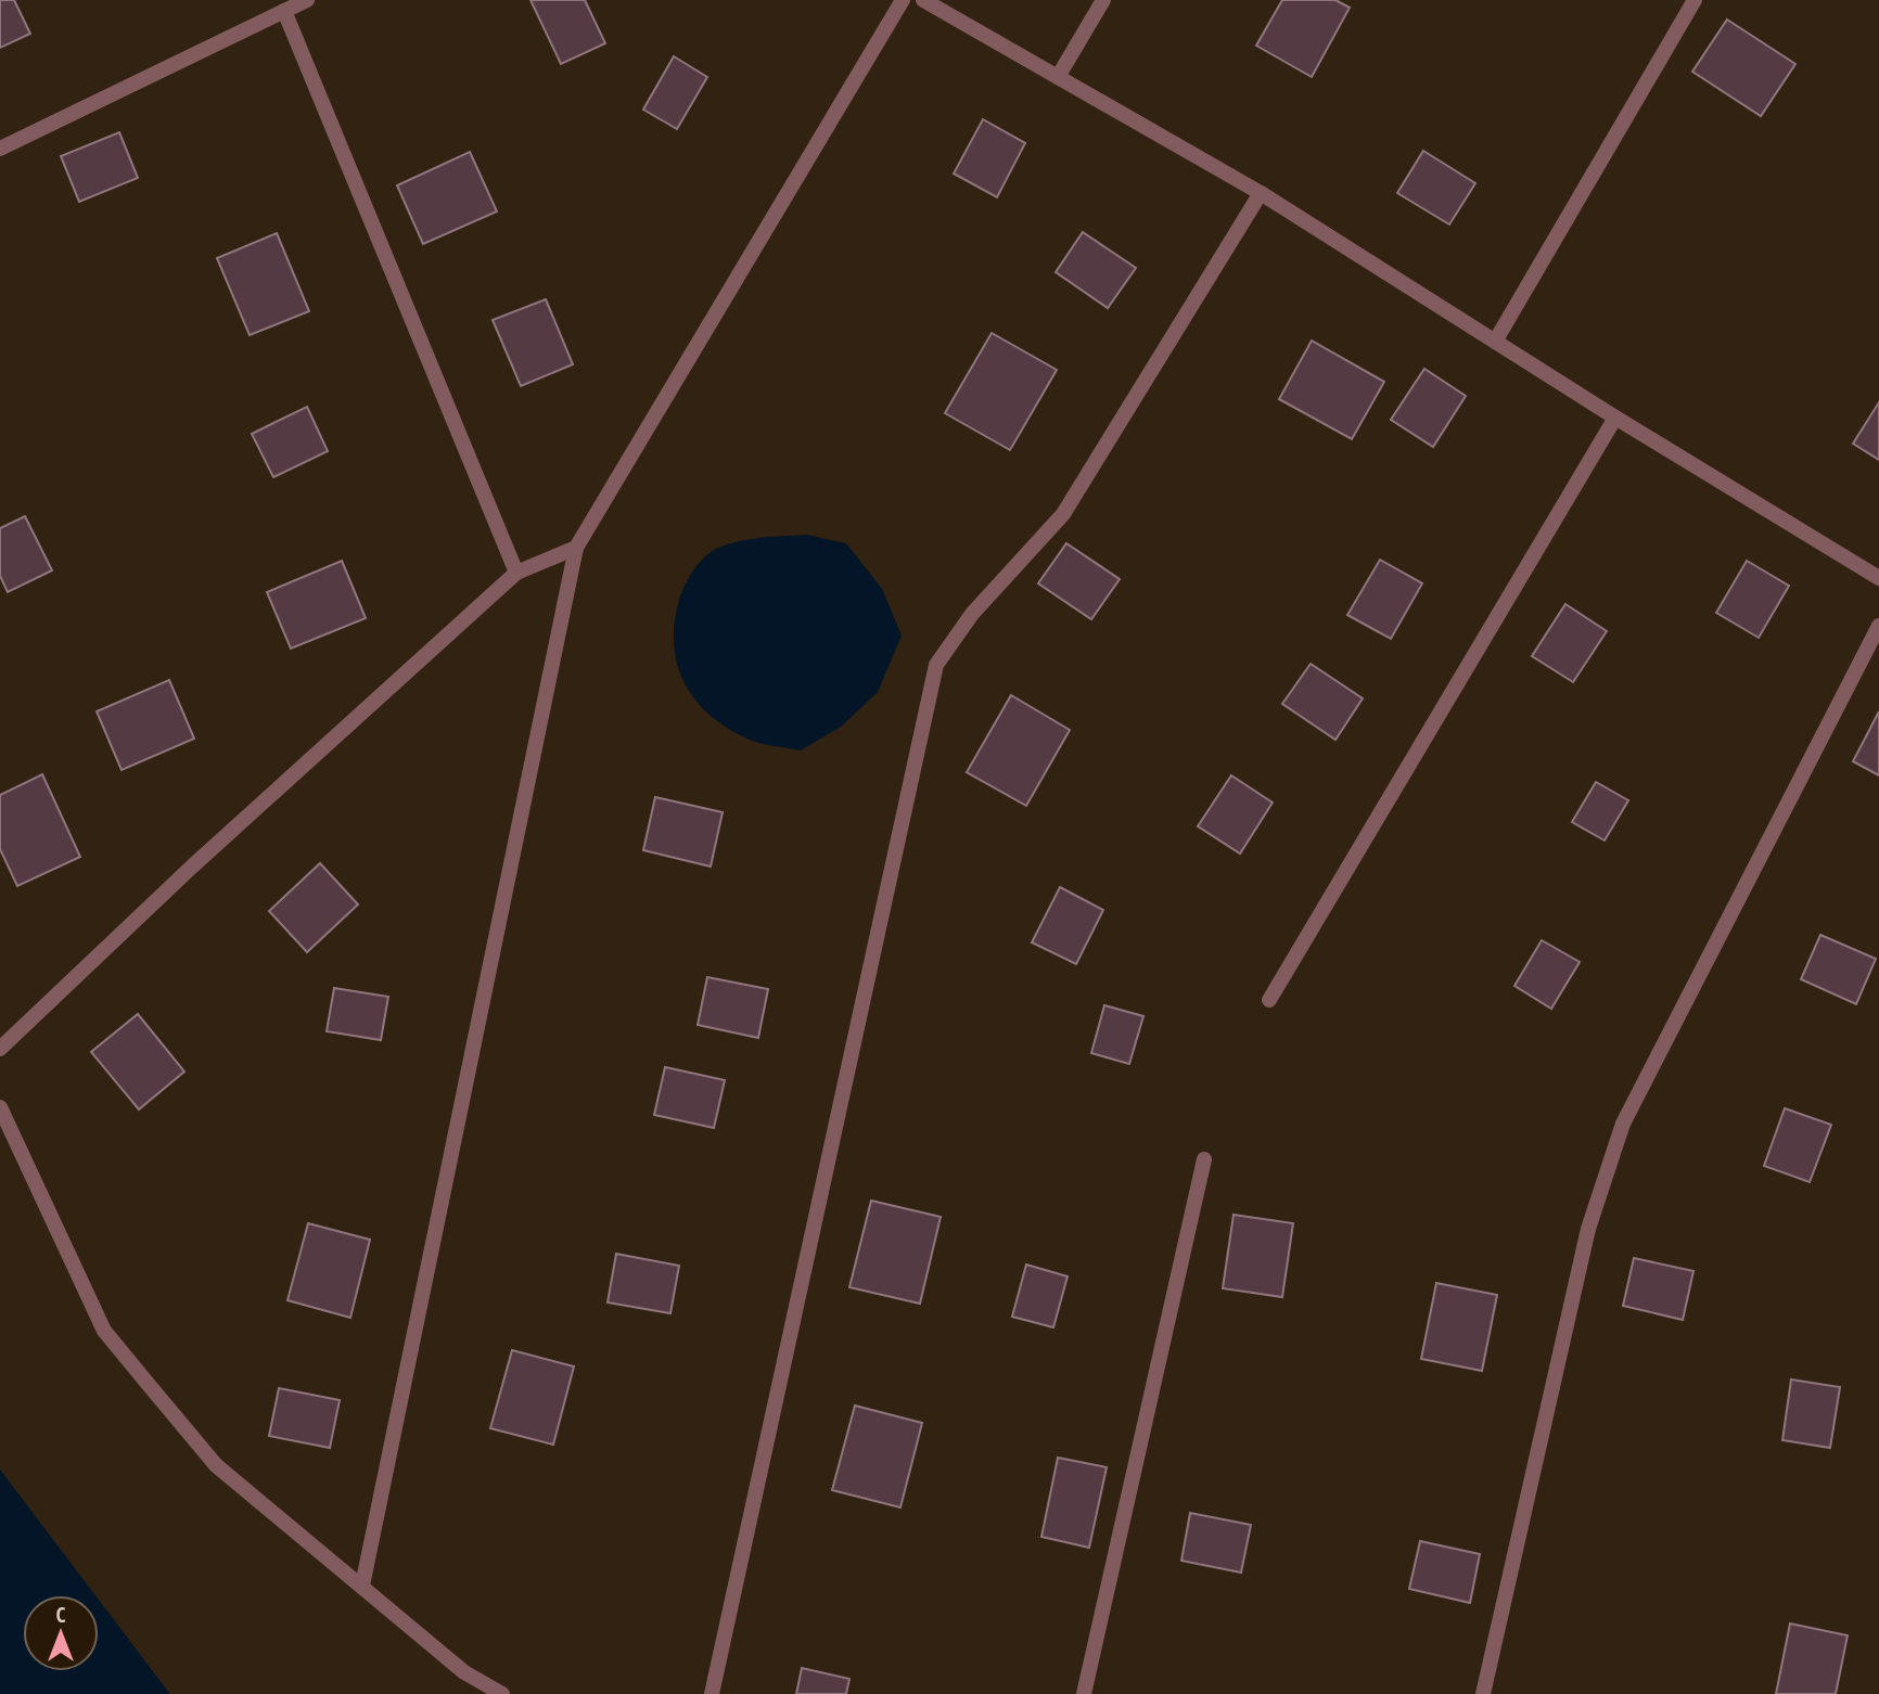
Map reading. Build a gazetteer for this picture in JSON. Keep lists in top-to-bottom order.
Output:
{
  "north": "top"
}
